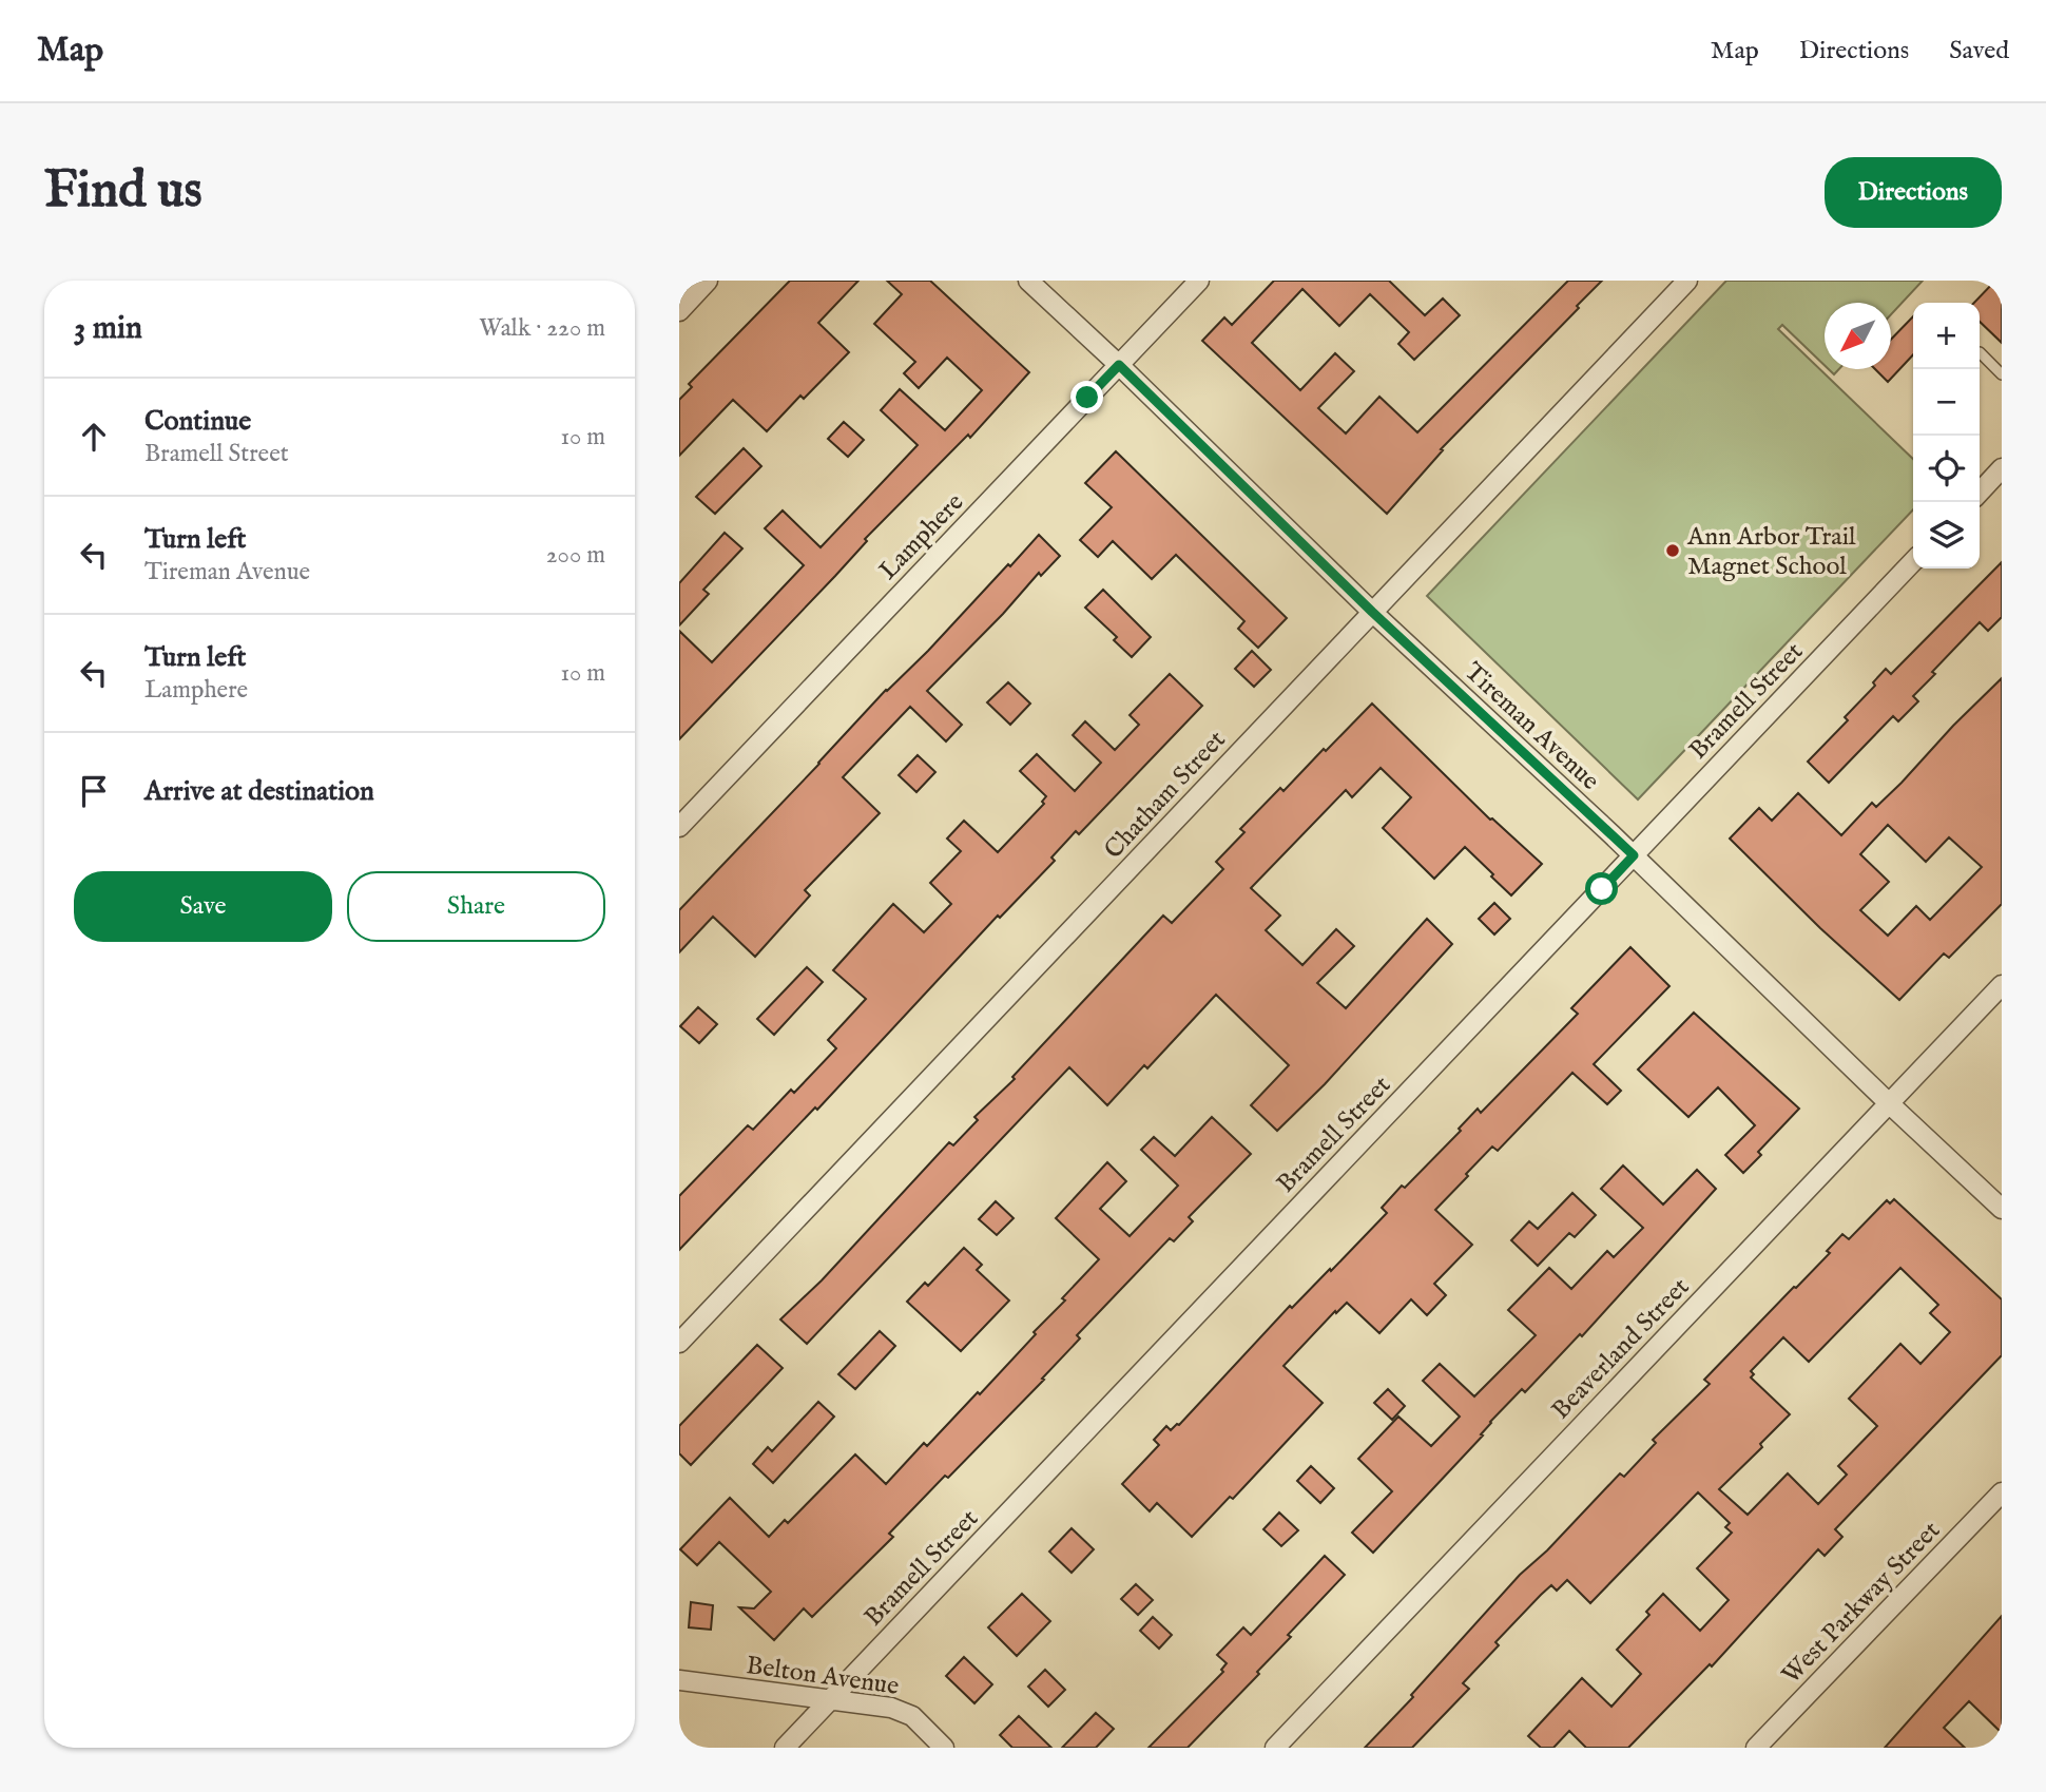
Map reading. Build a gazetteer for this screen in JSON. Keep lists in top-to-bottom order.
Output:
{
  "streets": {
    "street": [
      "Lamphere",
      "Bramell Street",
      "Tireman Avenue",
      "Chatham Street",
      "Beaverland Street",
      "West Parkway Street",
      "Belton Avenue"
    ]
  },
  "crossings": [
    ["Lamphere", "Tireman Avenue"],
    ["Bramell Street", "Tireman Avenue"],
    ["Bramell Street", "Belton Avenue"],
    ["Tireman Avenue", "Chatham Street"],
    ["Tireman Avenue", "Beaverland Street"]
  ],
  "places": ["Ann Arbor Trail Magnet School"],
  "north": "bottom left",
  "page": {
    "header": "Map",
    "nav": ["Map", "Directions", "Saved"],
    "buttons": [
      "Directions",
      ["Save", "Share"]
    ],
    "title": "Find us",
    "heading": ["3 min", "Walk · 220 m"],
    "map_buttons": ["+", "−"],
    "list": [
      ["Continue", "Bramell Street", "10 m"],
      ["Turn left", "Tireman Avenue", "200 m"],
      ["Turn left", "Lamphere", "10 m"],
      "Arrive at destination"
    ]
  }
}
